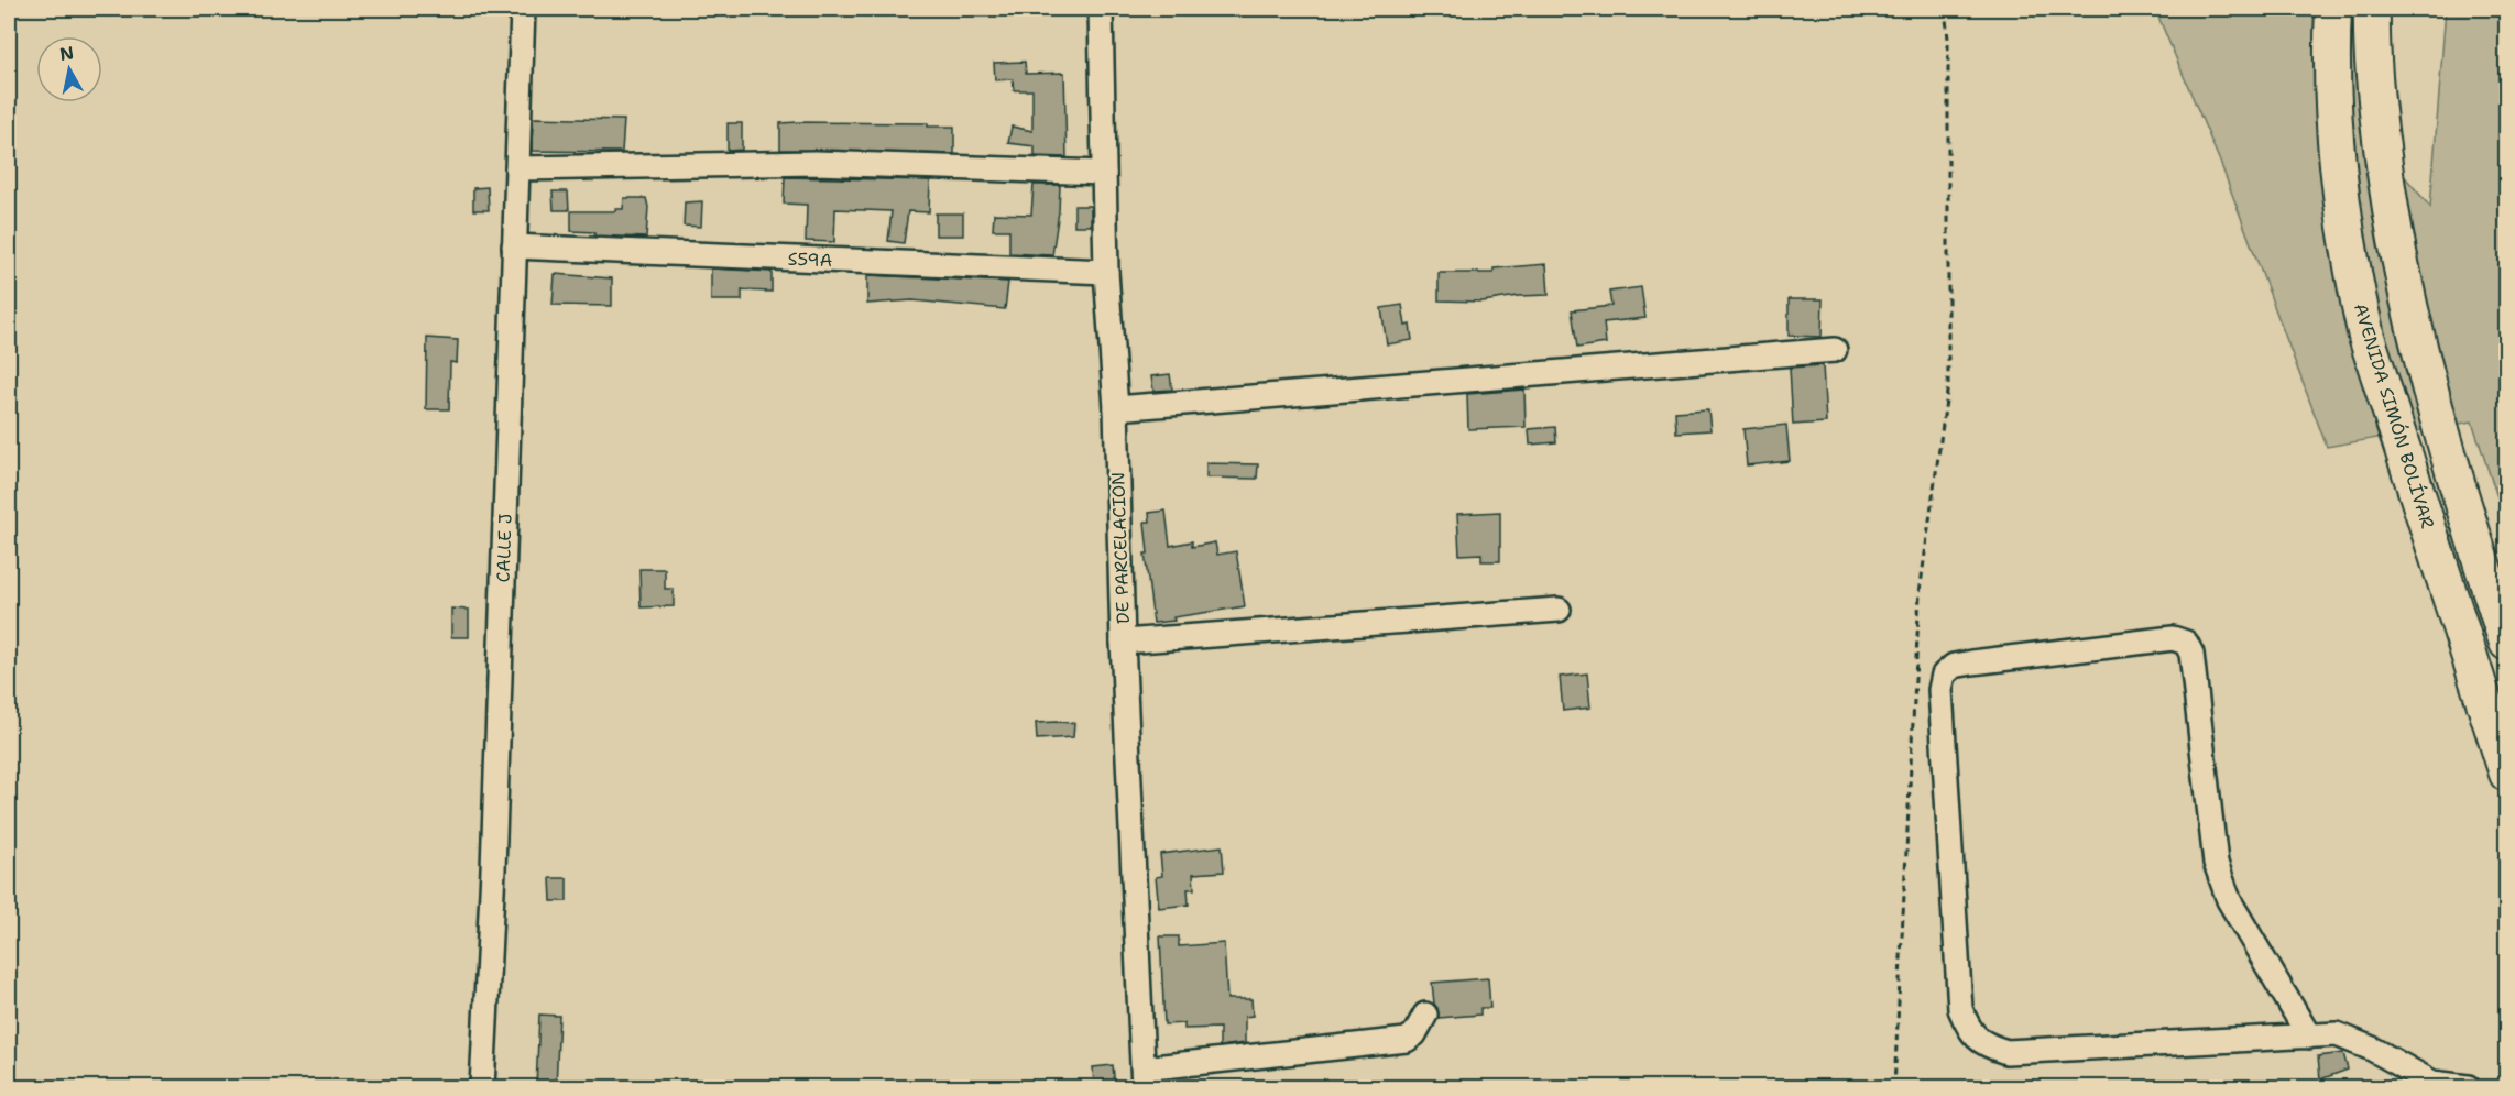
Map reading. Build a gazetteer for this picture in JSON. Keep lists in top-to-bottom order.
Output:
{
  "streets": {
    "highway": ["AVENIDA SIMÓN BOLÍVAR"],
    "street": ["S59A", "CALLE J", "DE PARCELACION"]
  },
  "crossings": [
    ["S59A", "CALLE J"],
    ["S59A", "DE PARCELACION"]
  ],
  "north": "top"
}
